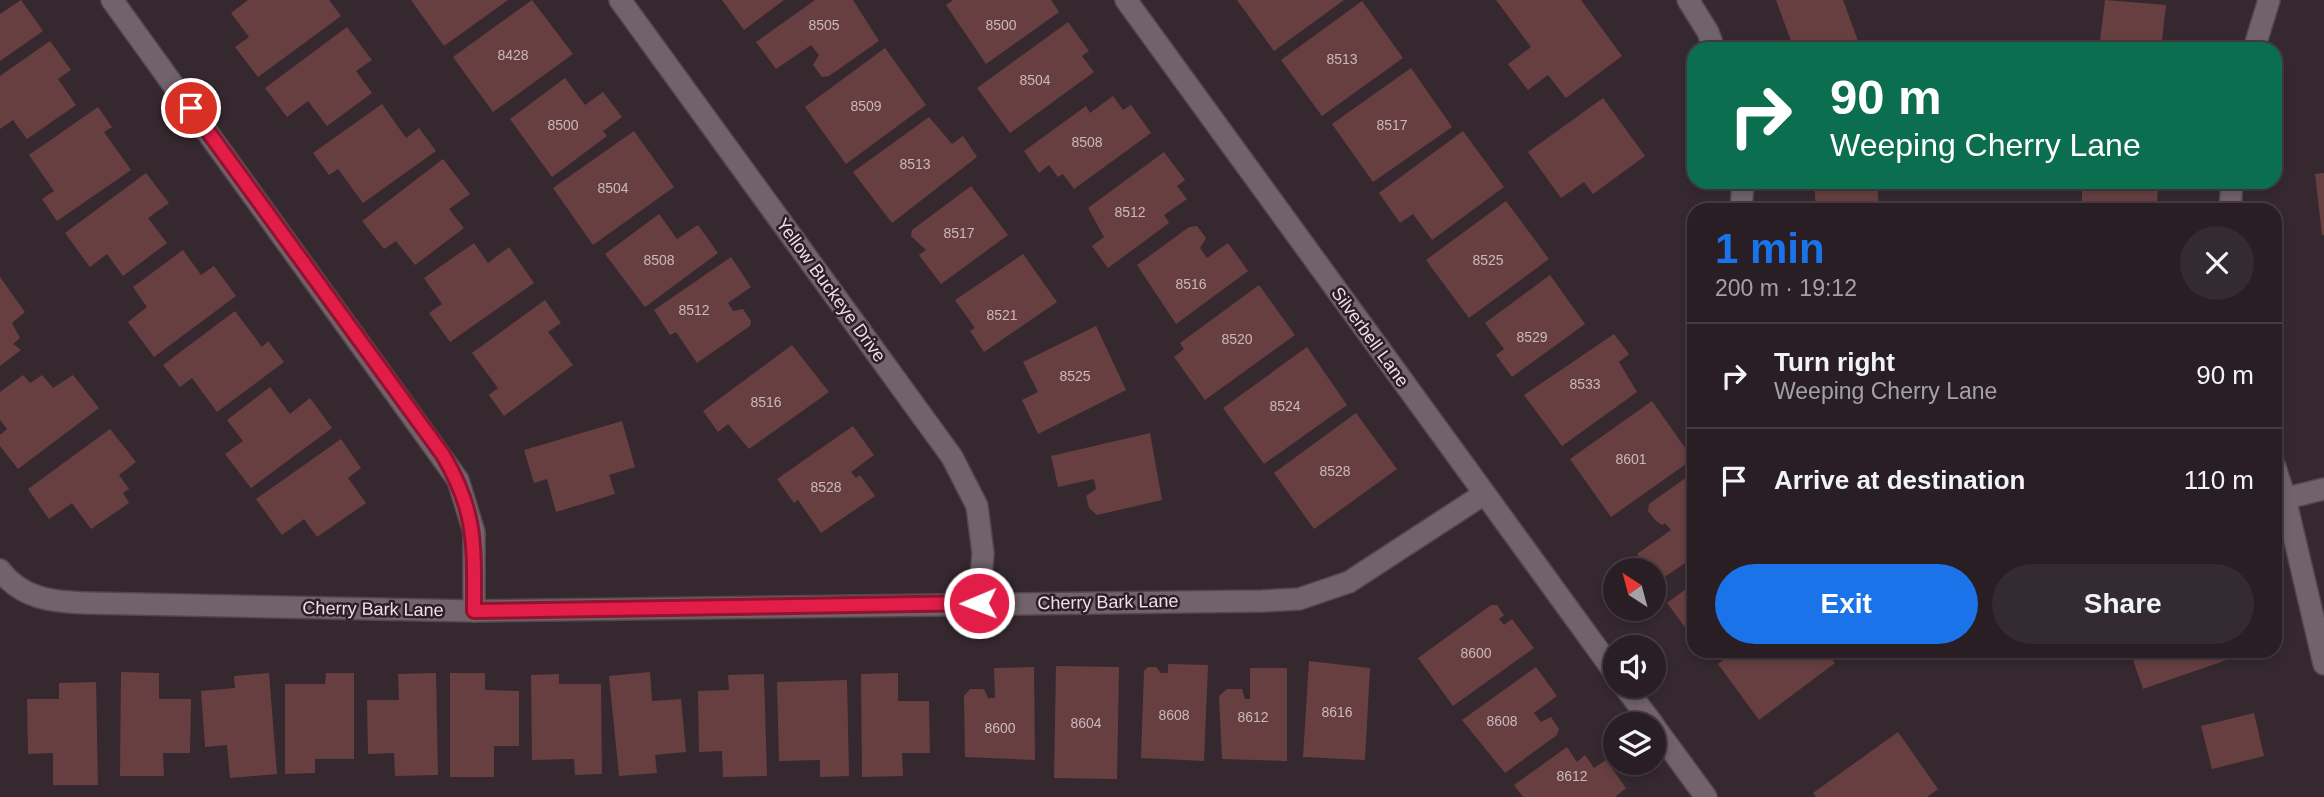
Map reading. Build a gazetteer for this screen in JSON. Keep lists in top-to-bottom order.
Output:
{
  "streets": {
    "street": ["Yellow Buckeye Drive", "Silverbell Lane", "Cherry Bark Lane"]
  },
  "crossings": [
    ["Yellow Buckeye Drive", "Cherry Bark Lane"],
    ["Silverbell Lane", "Cherry Bark Lane"]
  ],
  "house_numbers": [
    "8505",
    "8500",
    "8428",
    "8513",
    "8504",
    "8509",
    "8500",
    "8517",
    "8508",
    "8513",
    "8504",
    "8512",
    "8517",
    "8508",
    "8525",
    "8516",
    "8512",
    "8521",
    "8529",
    "8520",
    "8525",
    "8533",
    "8516",
    "8524",
    "8601",
    "8528",
    "8528",
    "8600",
    "8616",
    "8608",
    "8612",
    "8608",
    "8604",
    "8600",
    "8612"
  ],
  "north": "top left",
  "page": {
    "turn": ["90 m", "Weeping Cherry Lane"],
    "heading": ["1 min", "200 m · 19:12"],
    "list": [
      {
        "name": "Turn right",
        "note": "Weeping Cherry Lane",
        "value": "90 m"
      },
      {
        "name": "Arrive at destination",
        "value": "110 m"
      }
    ],
    "buttons": ["Exit", "Share"]
  }
}
